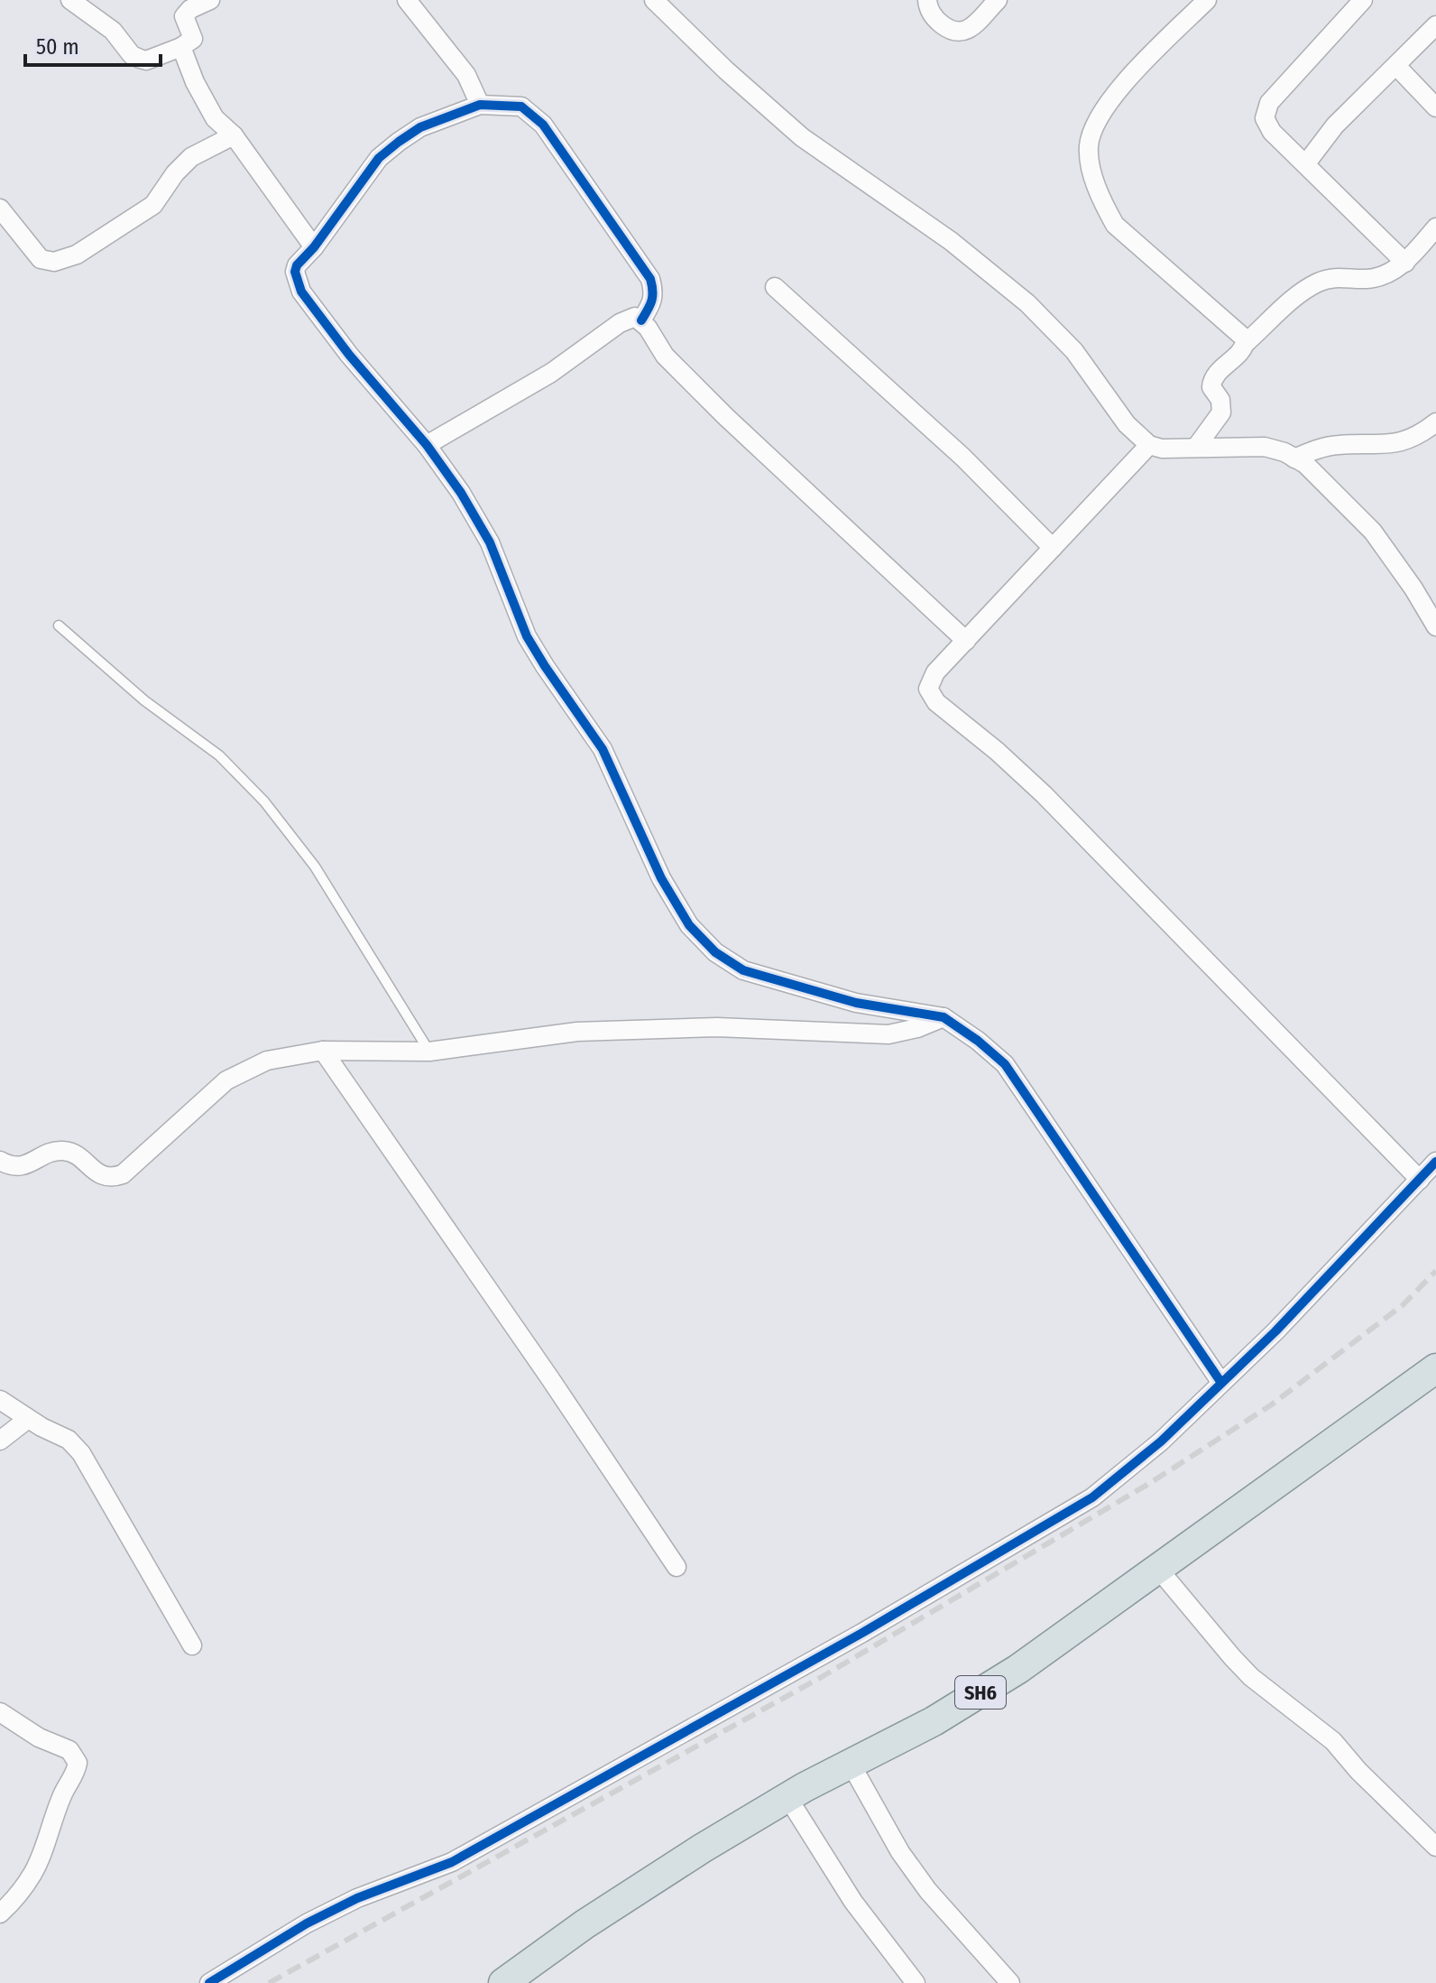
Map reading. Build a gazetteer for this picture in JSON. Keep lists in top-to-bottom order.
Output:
{
  "streets": {
    "main road": ["SH6"]
  },
  "scale_bar": "50 m"
}
